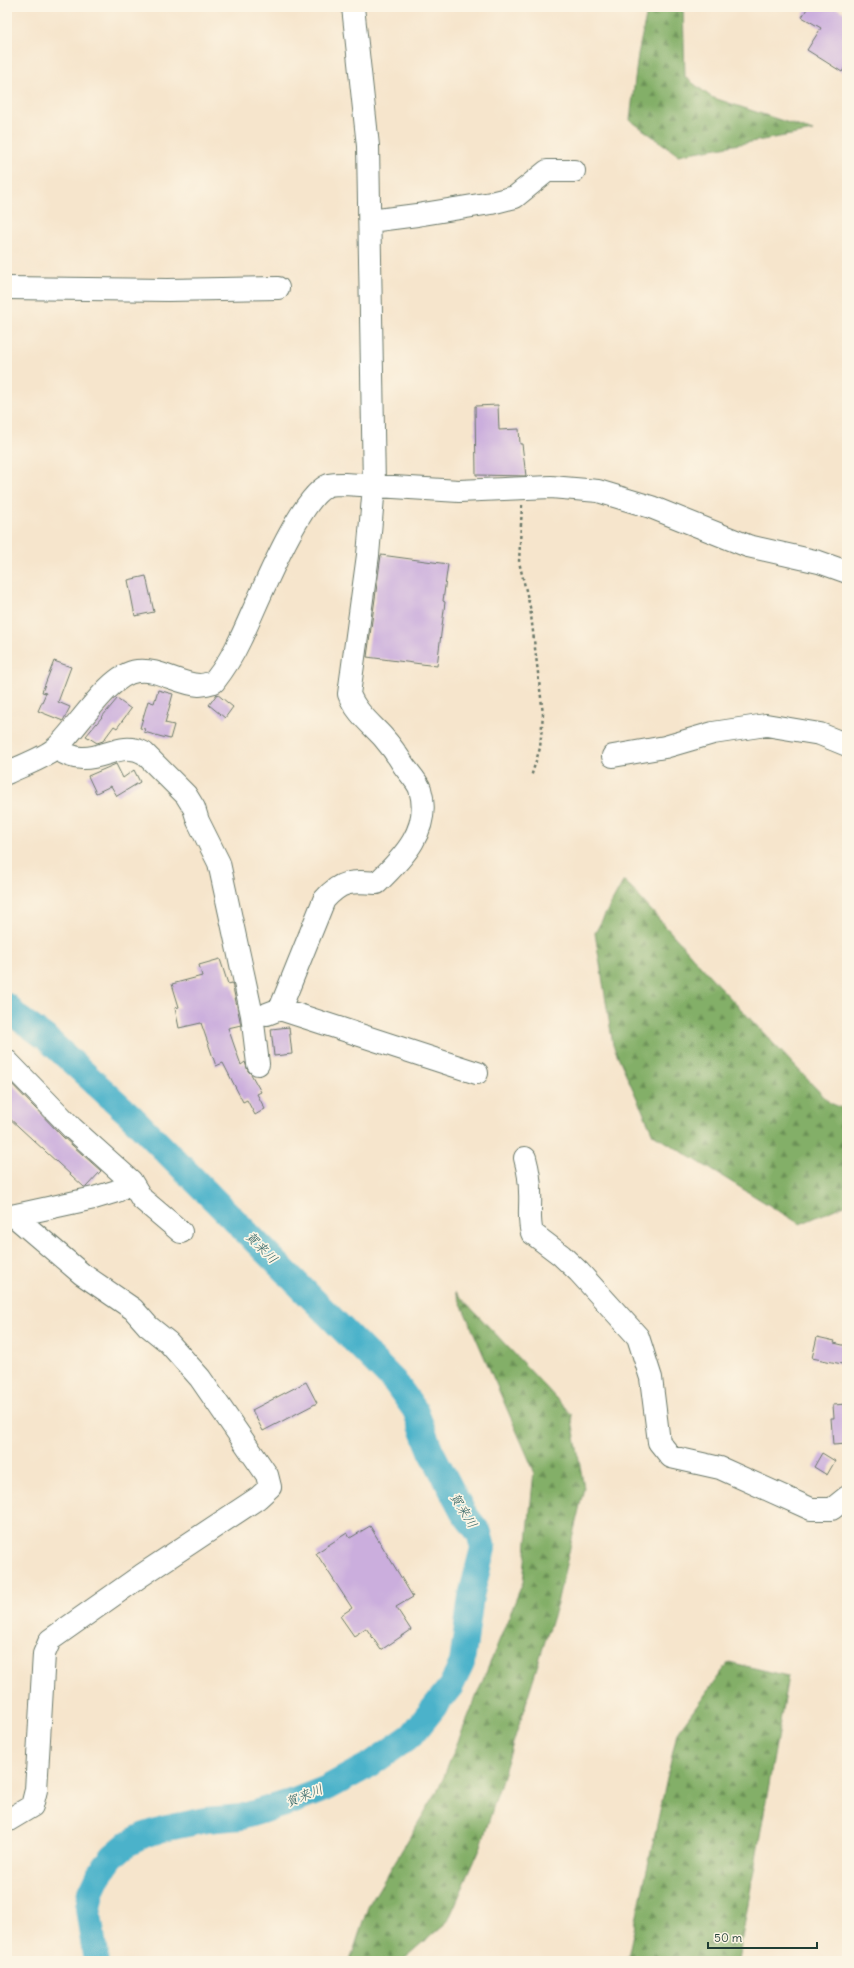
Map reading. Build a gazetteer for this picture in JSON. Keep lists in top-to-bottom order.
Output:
{
  "water": ["賀来川"],
  "scale_bar": "50 m"
}
